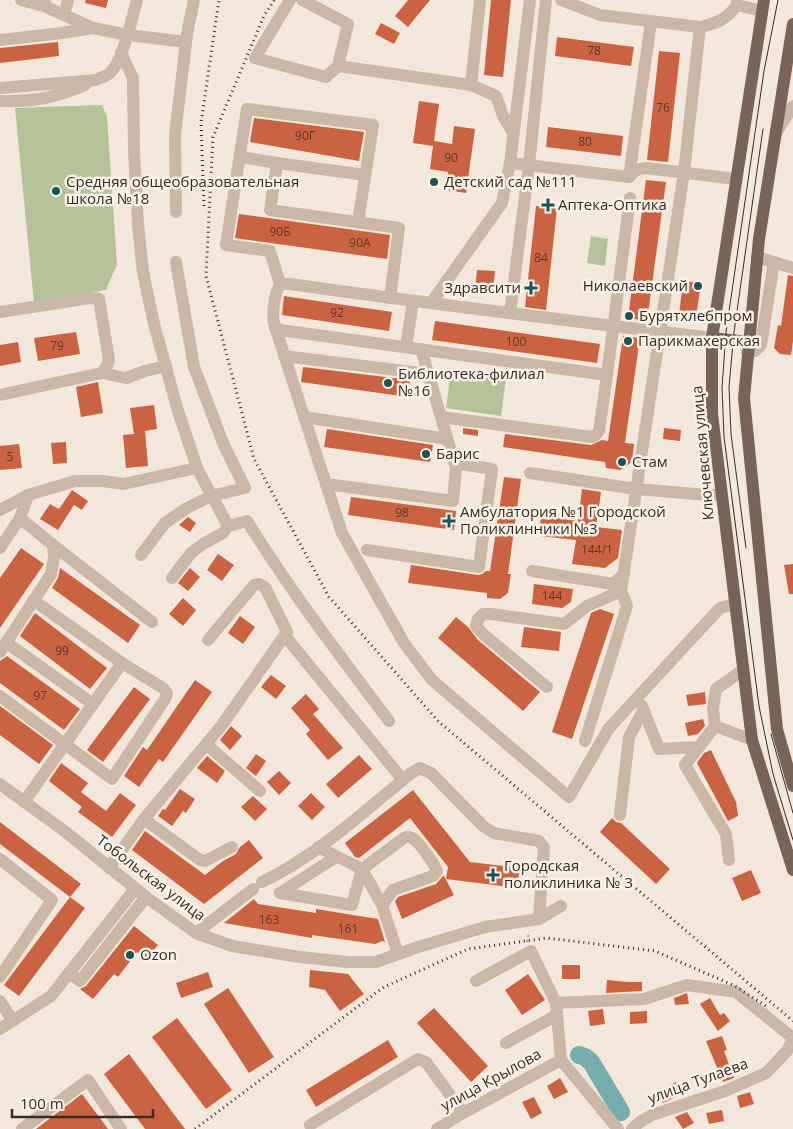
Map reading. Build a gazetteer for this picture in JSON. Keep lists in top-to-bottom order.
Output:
{
  "streets": {
    "main road": ["Ключевская улица"],
    "street": ["Тобольская улица", "улица Крылова", "улица Тулаева"]
  },
  "places": {
    "other": [
      "Детский сад №111",
      "Средняя общеобразовательная школа №18",
      "Николаевский",
      "Бурятхлебпром",
      "Парикмахерская",
      "Библиотека-филиал №16",
      "Барис",
      "Стам",
      "Ozon"
    ],
    "health": [
      "Аптека-Оптика",
      "Здравсити",
      "Амбулатория №1 Городской Поликлинники №3",
      "Городская поликлиника № 3"
    ]
  },
  "house_numbers": [
    "78",
    "76",
    "90Г",
    "80",
    "90",
    "90Б",
    "90А",
    "84",
    "92",
    "100",
    "79",
    "5",
    "98",
    "144/1",
    "144",
    "99",
    "97",
    "163",
    "161"
  ],
  "scale_bar": "100 m"
}
